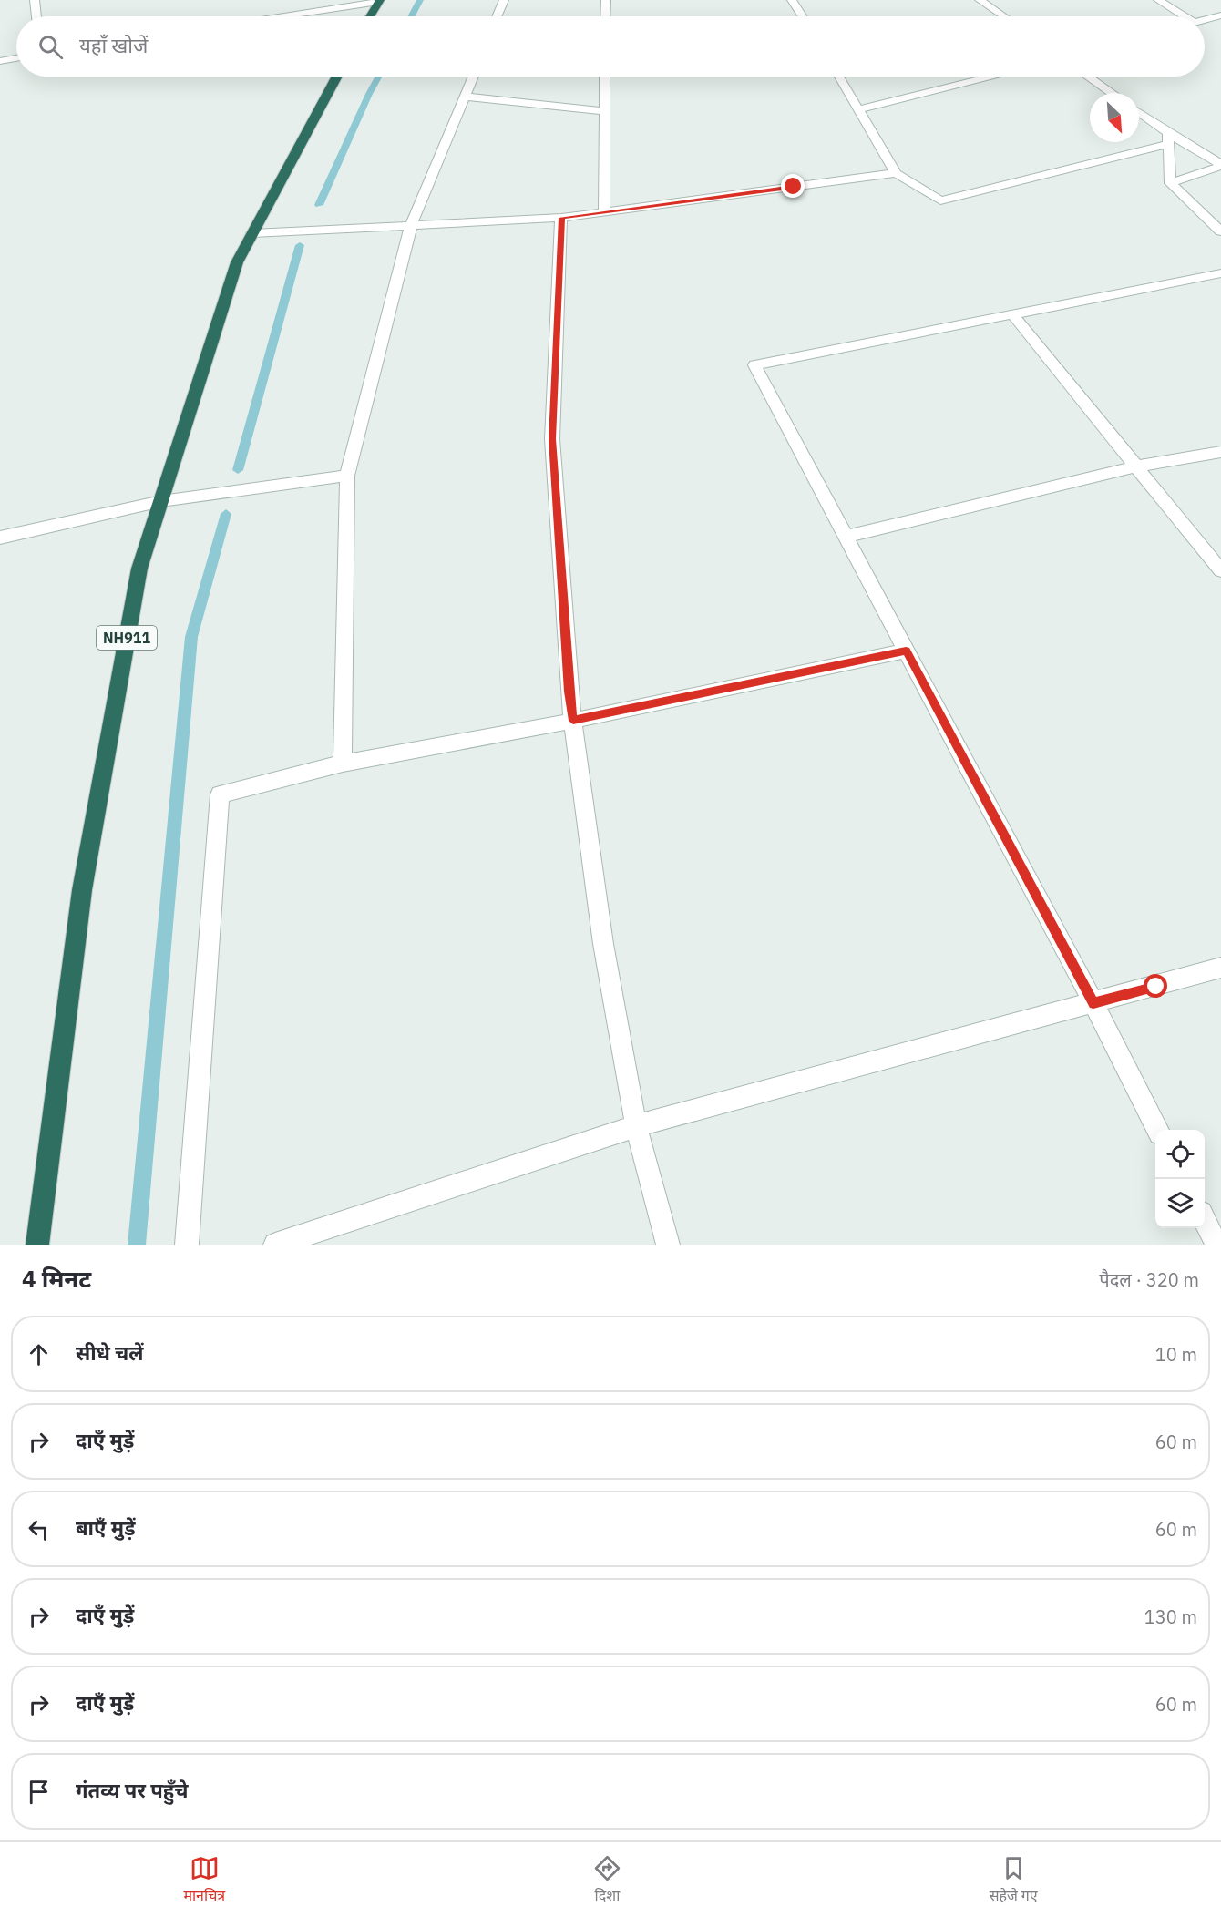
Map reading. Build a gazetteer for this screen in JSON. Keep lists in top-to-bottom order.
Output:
{
  "streets": {
    "highway": ["NH911"]
  },
  "north": "bottom right",
  "page": {
    "search": "यहाँ खोजें",
    "heading": ["4 मिनट", "पैदल · 320 m"],
    "list": [
      ["सीधे चलें", "10 m"],
      ["दाएँ मुड़ें", "60 m"],
      ["बाएँ मुड़ें", "60 m"],
      ["दाएँ मुड़ें", "130 m"],
      ["दाएँ मुड़ें", "60 m"],
      "गंतव्य पर पहुँचे"
    ],
    "nav": ["मानचित्र", "दिशा", "सहेजे गए"]
  }
}
